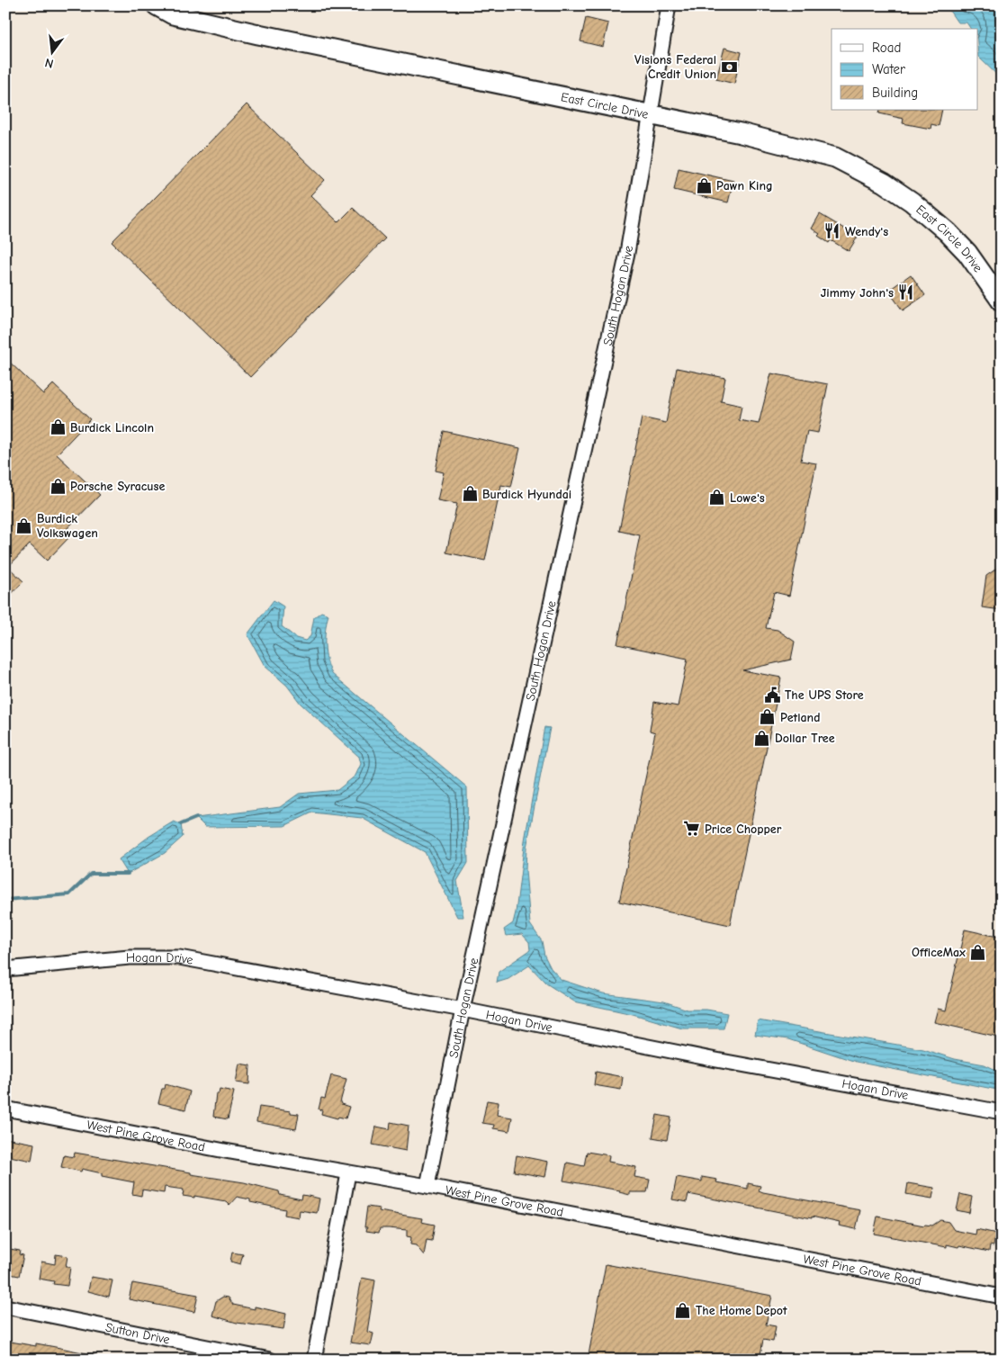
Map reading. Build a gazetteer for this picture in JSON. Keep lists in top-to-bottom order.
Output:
{
  "streets": {
    "street": [
      "East Circle Drive",
      "South Hogan Drive",
      "Hogan Drive",
      "West Pine Grove Road",
      "Sutton Drive"
    ]
  },
  "crossings": [
    ["East Circle Drive", "South Hogan Drive"],
    ["South Hogan Drive", "Hogan Drive"],
    ["South Hogan Drive", "West Pine Grove Road"]
  ],
  "places": {
    "bank": ["Visions Federal Credit Union"],
    "shop": [
      "Pawn King",
      "Burdick Lincoln",
      "Porsche Syracuse",
      "Burdick Hyundai",
      "Lowe's",
      "Burdick Volkswagen",
      "Petland",
      "Dollar Tree",
      "OfficeMax",
      "The Home Depot"
    ],
    "restaurant": ["Wendy's", "Jimmy John's"],
    "public building": ["The UPS Store"],
    "supermarket": ["Price Chopper"]
  },
  "legend": ["Road", "Water", "Building"],
  "north": "bottom"
}
